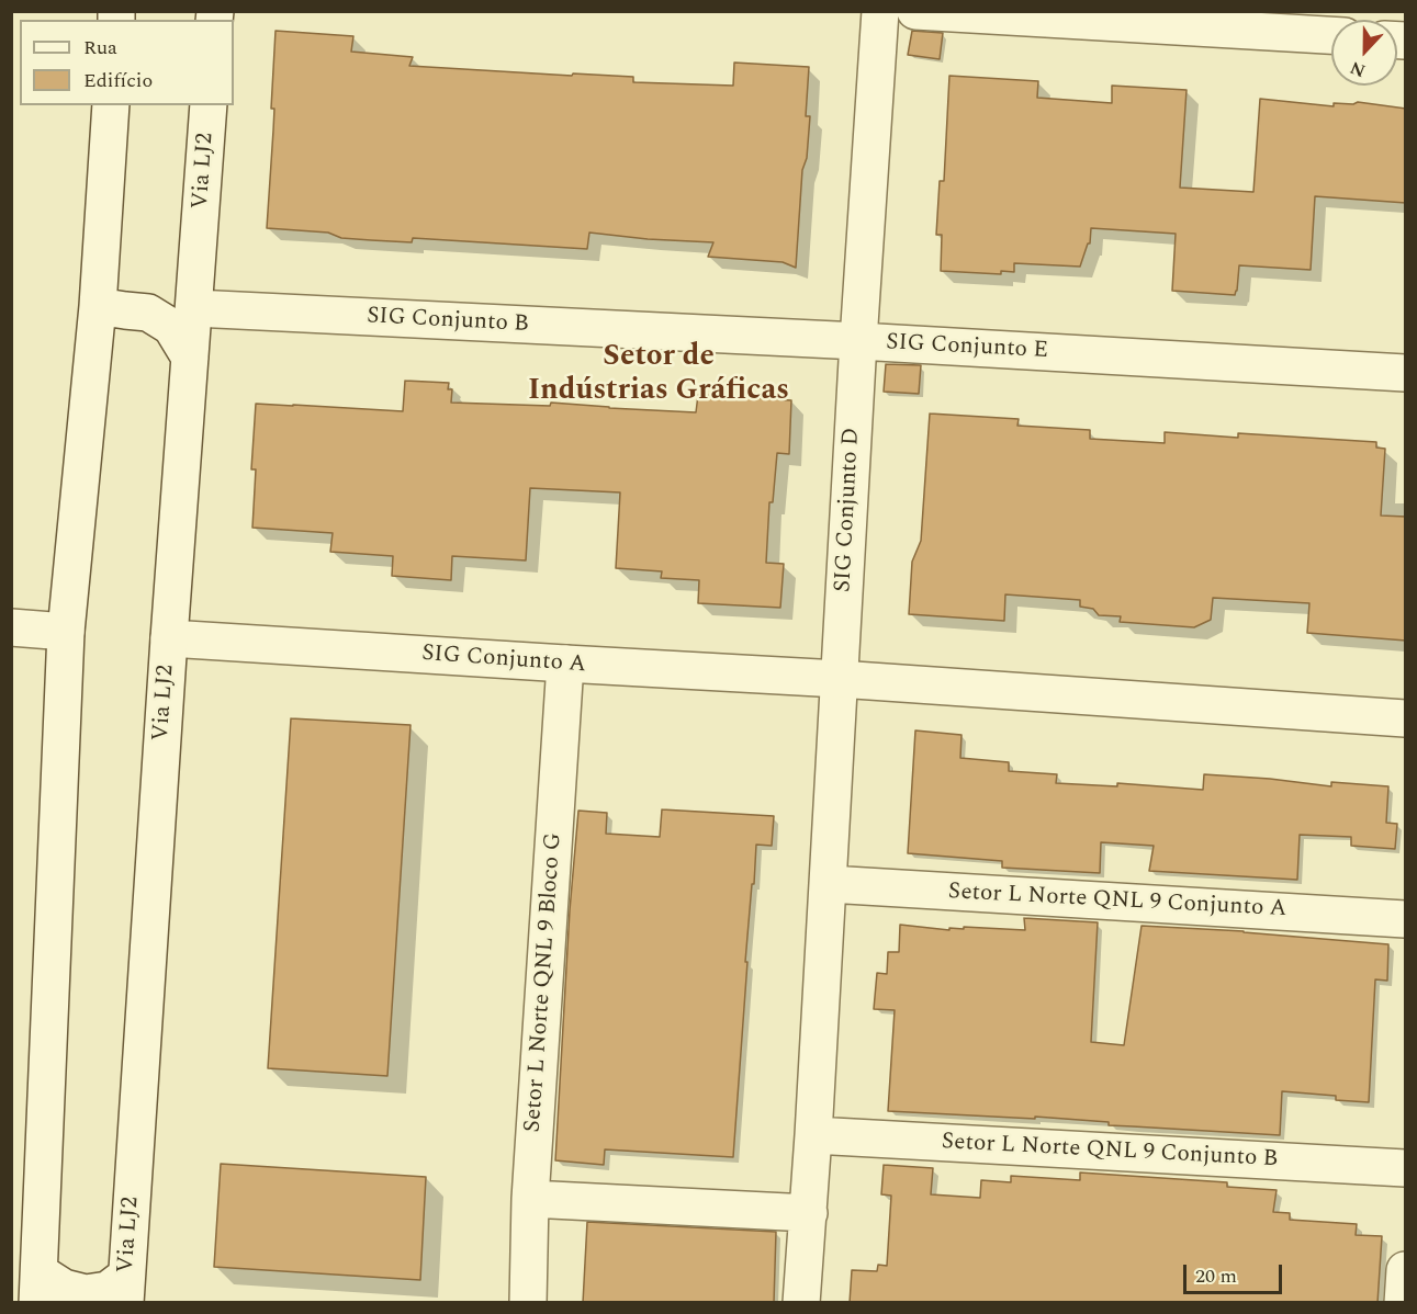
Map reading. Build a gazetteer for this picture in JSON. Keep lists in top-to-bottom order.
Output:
{
  "streets": {
    "street": [
      "Via LJ2",
      "SIG Conjunto B",
      "SIG Conjunto E",
      "SIG Conjunto D",
      "SIG Conjunto A",
      "Setor L Norte QNL 9 Conjunto A",
      "Setor L Norte QNL 9 Bloco G",
      "Setor L Norte QNL 9 Conjunto B"
    ]
  },
  "crossings": [
    ["Via LJ2", "SIG Conjunto B"],
    ["Via LJ2", "SIG Conjunto A"],
    ["SIG Conjunto B", "SIG Conjunto E"],
    ["SIG Conjunto B", "SIG Conjunto D"],
    ["SIG Conjunto E", "SIG Conjunto D"],
    ["SIG Conjunto D", "SIG Conjunto A"],
    ["SIG Conjunto A", "Setor L Norte QNL 9 Bloco G"]
  ],
  "districts": ["Setor de Indústrias Gráficas"],
  "legend": ["Rua", "Edifício"],
  "scale_bar": "20 m",
  "north": "bottom"
}
